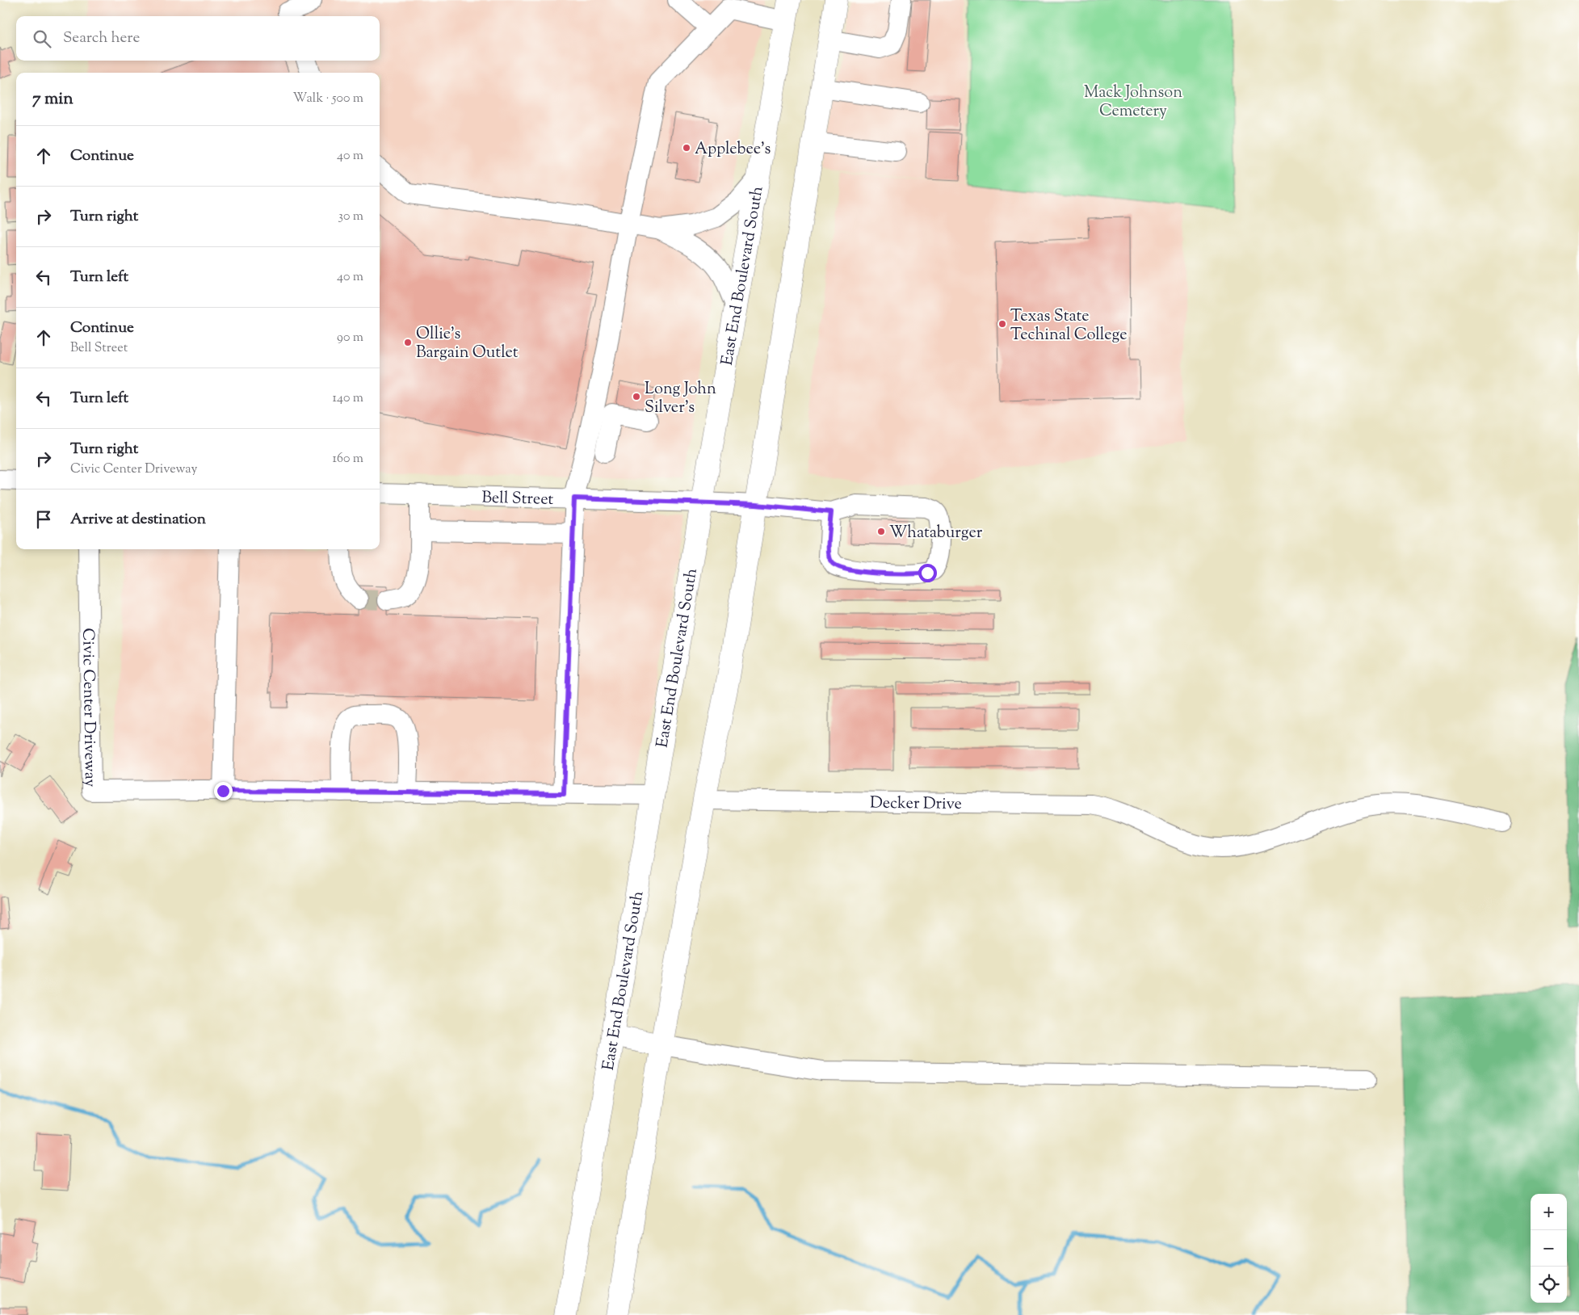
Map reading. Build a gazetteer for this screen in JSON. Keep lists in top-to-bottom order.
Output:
{
  "streets": {
    "highway": ["East End Boulevard South"],
    "street": ["Bell Street", "Civic Center Driveway", "Decker Drive"]
  },
  "crossings": [
    ["East End Boulevard South", "Bell Street"],
    ["East End Boulevard South", "Civic Center Driveway"]
  ],
  "parks": ["Mack Johnson Cemetery"],
  "places": [
    "Applebee's",
    "Texas State Techinal College",
    "Ollie's Bargain Outlet",
    "Long John Silver's",
    "Whataburger"
  ],
  "page": {
    "search": "Search here",
    "heading": ["7 min", "Walk · 500 m"],
    "list": [
      ["Continue", "40 m"],
      ["Turn right", "30 m"],
      ["Turn left", "40 m"],
      ["Continue", "Bell Street", "90 m"],
      ["Turn left", "140 m"],
      ["Turn right", "Civic Center Driveway", "160 m"],
      "Arrive at destination"
    ],
    "map_buttons": ["+", "−"]
  }
}
